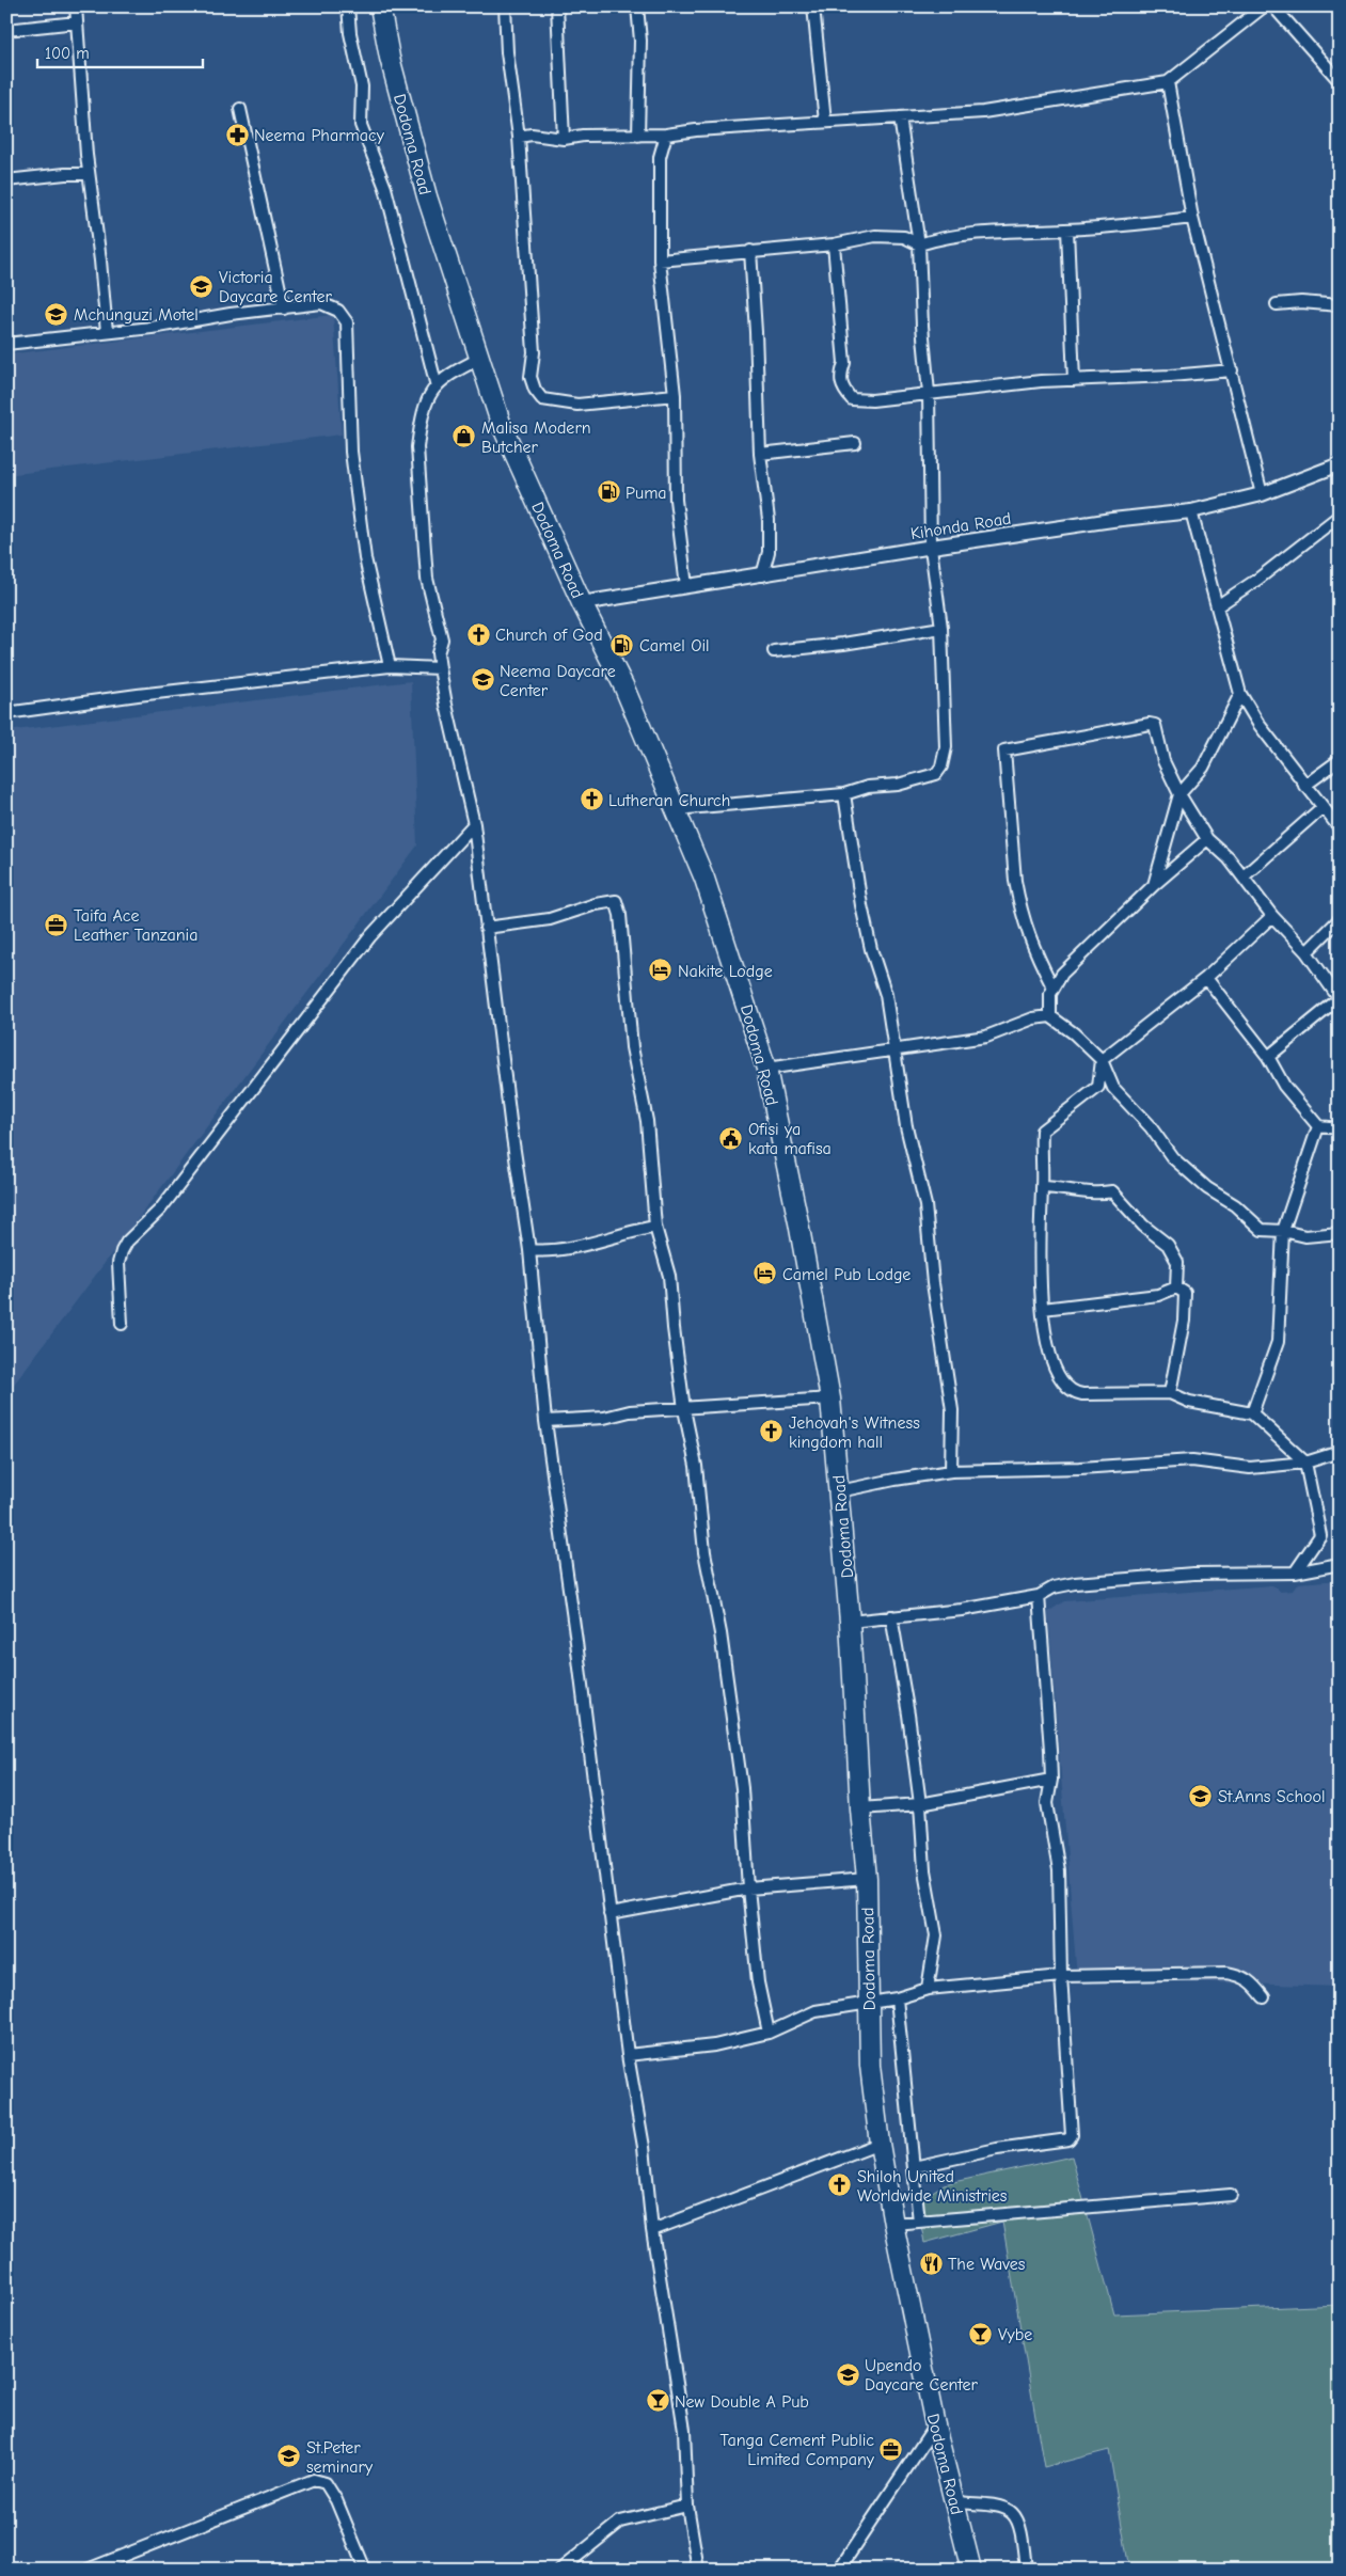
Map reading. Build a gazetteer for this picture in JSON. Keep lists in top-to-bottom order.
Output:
{
  "streets": {
    "highway": ["Dodoma Road"],
    "street": ["Kihonda Road"]
  },
  "crossings": [
    ["Dodoma Road", "Kihonda Road"]
  ],
  "places": {
    "pharmacy": ["Neema Pharmacy"],
    "school or university": [
      "Victoria Daycare Center",
      "Mchunguzi Motel",
      "Neema Daycare Center",
      "St.Anns School",
      "Upendo Daycare Center",
      "St.Peter seminary"
    ],
    "shop": ["Malisa Modern Butcher"],
    "fuel station": ["Puma", "Camel Oil"],
    "church": [
      "Church of God",
      "Lutheran Church",
      "Jehovah's Witness kingdom hall",
      "Shiloh United Worldwide Ministries"
    ],
    "office": ["Taifa Ace Leather Tanzania", "Tanga Cement Public Limited Company"],
    "hotel": ["Nakite Lodge", "Camel Pub Lodge"],
    "public building": ["Ofisi ya kata mafisa"],
    "restaurant": ["The Waves"],
    "bar": ["Vybe", "New Double A Pub"]
  },
  "scale_bar": "100 m"
}
